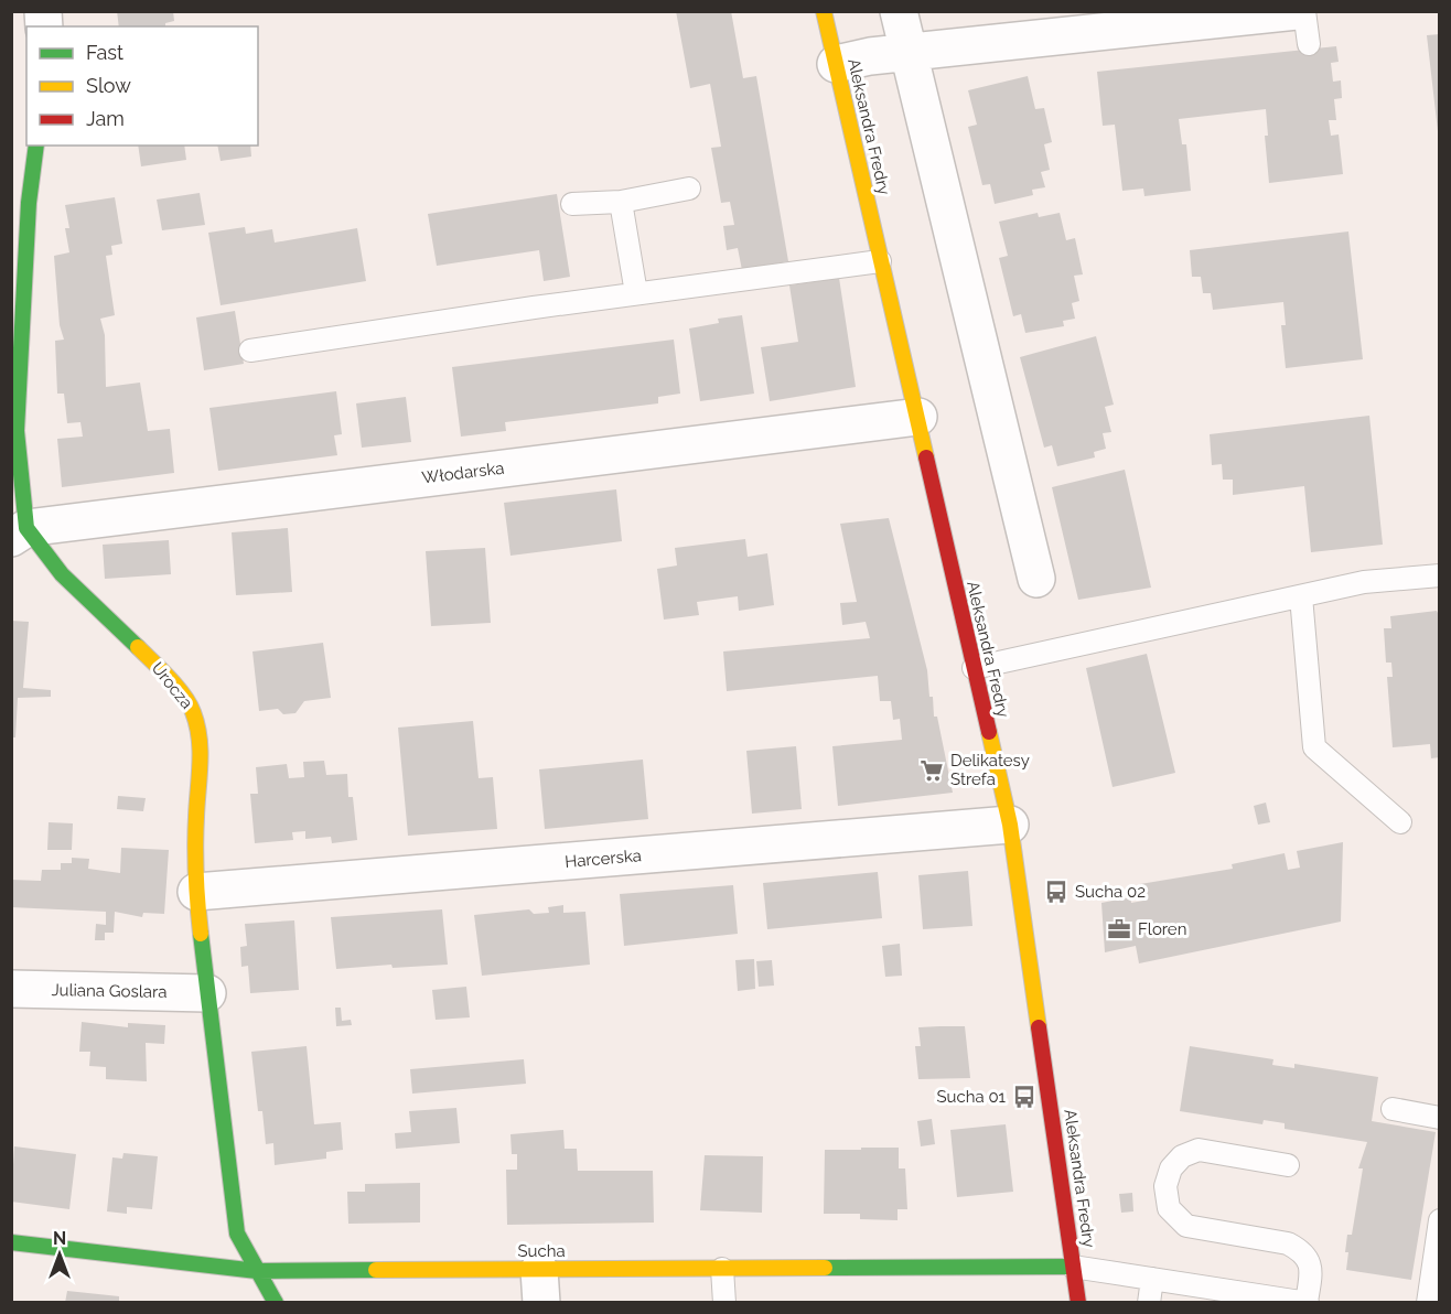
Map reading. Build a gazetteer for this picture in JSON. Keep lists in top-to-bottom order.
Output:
{
  "streets": {
    "street": [
      "Aleksandra Fredry",
      "Włodarska",
      "Urocza",
      "Harcerska",
      "Juliana Goslara",
      "Sucha"
    ]
  },
  "crossings": [
    ["Aleksandra Fredry", "Włodarska"],
    ["Aleksandra Fredry", "Harcerska"],
    ["Aleksandra Fredry", "Sucha"],
    ["Włodarska", "Urocza"],
    ["Urocza", "Harcerska"],
    ["Urocza", "Juliana Goslara"],
    ["Urocza", "Sucha"]
  ],
  "places": {
    "supermarket": ["Delikatesy Strefa"],
    "bus stop": ["Sucha 02", "Sucha 01"],
    "office": ["Floren"]
  },
  "legend": ["Fast", "Slow", "Jam"],
  "north": "top"
}
